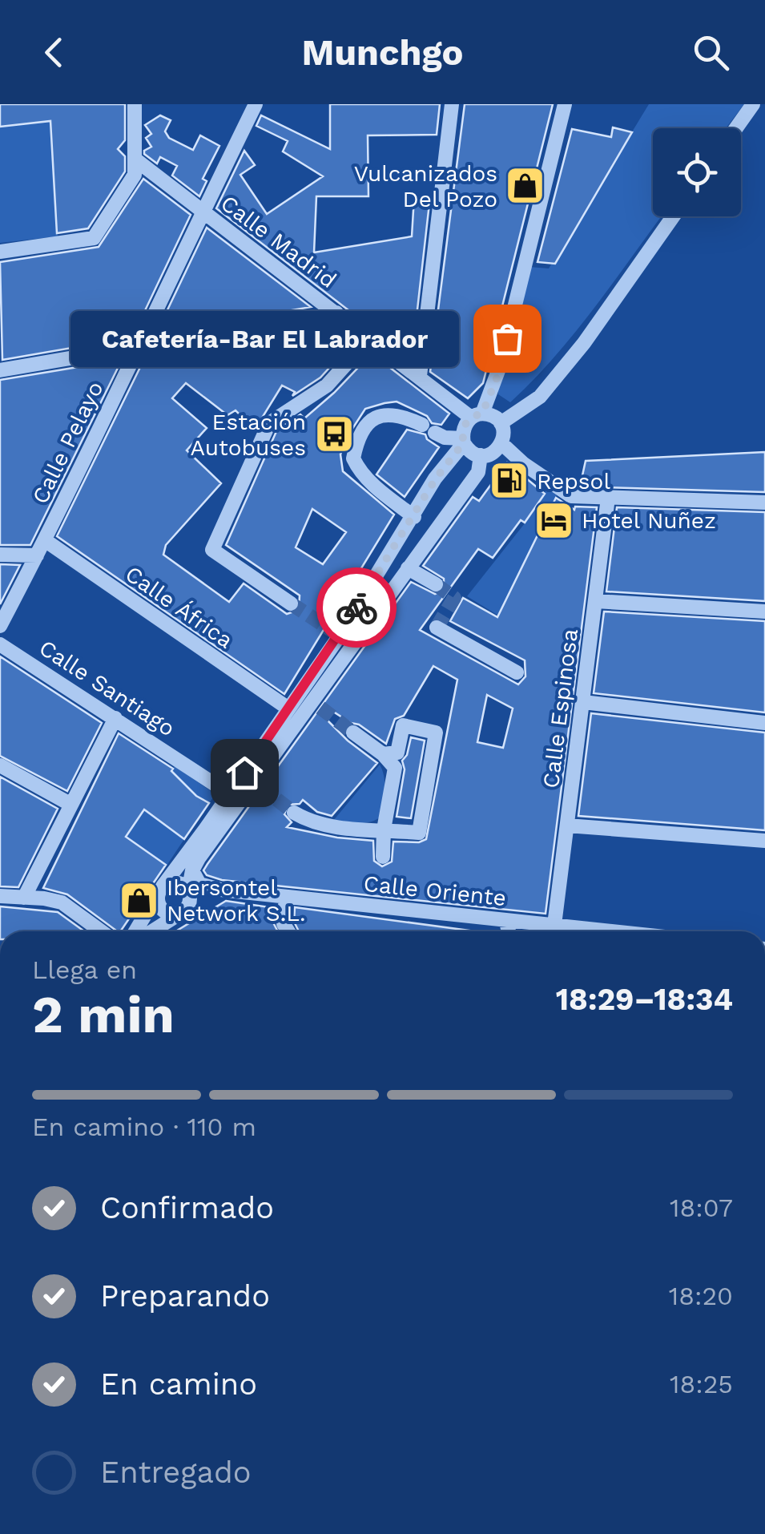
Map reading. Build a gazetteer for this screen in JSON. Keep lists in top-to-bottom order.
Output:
{
  "streets": {
    "street": [
      "Calle Madrid",
      "Calle Pelayo",
      "Calle África",
      "Calle Santiago",
      "Calle Espinosa",
      "Calle Oriente"
    ]
  },
  "crossings": [
    ["Calle Madrid", "Calle Pelayo"],
    ["Calle Pelayo", "Calle África"],
    ["Calle Espinosa", "Calle Oriente"]
  ],
  "places": {
    "shop": ["Vulcanizados Del Pozo", "Ibersontel Network S.L."],
    "other": ["Cafetería-Bar El Labrador"],
    "bus stop": ["Estación Autobuses"],
    "fuel station": ["Repsol"],
    "hotel": ["Hotel Nuñez"]
  },
  "page": {
    "header": "Munchgo",
    "bubble": "Cafetería-Bar El Labrador",
    "heading": ["2 min", "Llega en", "18:29–18:34"],
    "bar": "En camino · 110 m",
    "list": [
      ["Confirmado", "18:07"],
      ["Preparando", "18:20"],
      ["En camino", "18:25"],
      "Entregado"
    ]
  }
}
